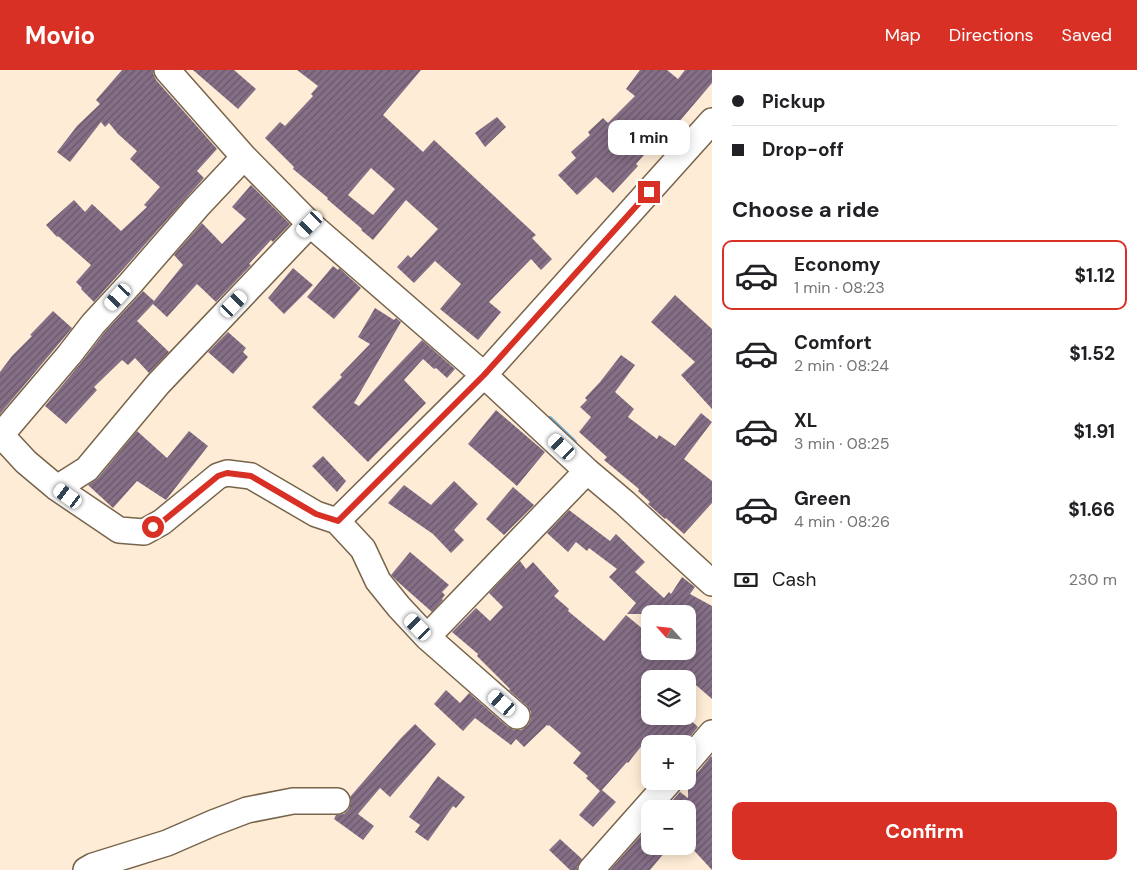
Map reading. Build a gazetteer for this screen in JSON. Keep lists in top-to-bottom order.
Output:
{
  "north": "top left",
  "page": {
    "header": "Movio",
    "nav": ["Map", "Directions", "Saved"],
    "banner": ["Pickup", "Drop-off"],
    "bubble": "1 min",
    "heading": "Choose a ride",
    "list": [
      {
        "name": "Economy",
        "note": "1 min · 08:23",
        "value": "$1.12"
      },
      {
        "name": "Comfort",
        "note": "2 min · 08:24",
        "value": "$1.52"
      },
      {
        "name": "XL",
        "note": "3 min · 08:25",
        "value": "$1.91"
      },
      {
        "name": "Green",
        "note": "4 min · 08:26",
        "value": "$1.66"
      }
    ],
    "pay": ["Cash", "230 m"],
    "map_buttons": ["+", "−"],
    "buttons": "Confirm"
  }
}
